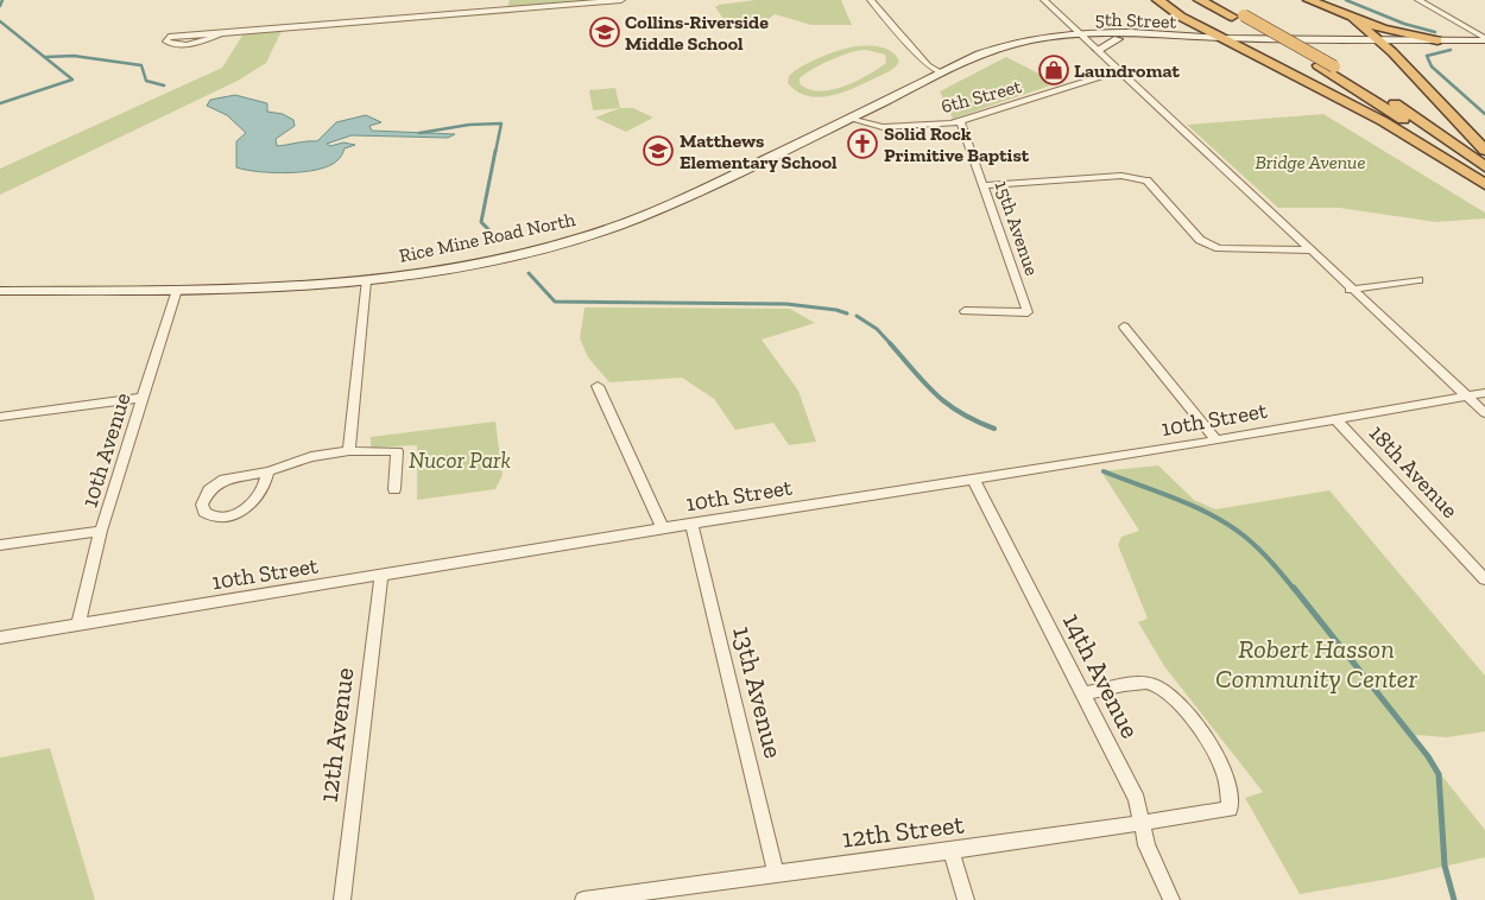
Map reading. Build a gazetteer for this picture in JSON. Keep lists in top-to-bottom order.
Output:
{
  "streets": {
    "main road": ["5th Street", "Rice Mine Road North"],
    "street": [
      "6th Street",
      "15th Avenue",
      "10th Street",
      "10th Avenue",
      "18th Avenue",
      "14th Avenue",
      "13th Avenue",
      "12th Avenue",
      "12th Street"
    ]
  },
  "crossings": [
    ["5th Street", "Rice Mine Road North"],
    ["6th Street", "15th Avenue"],
    ["6th Street", "Rice Mine Road North"],
    ["Rice Mine Road North", "10th Avenue"],
    ["10th Street", "10th Avenue"],
    ["10th Street", "18th Avenue"],
    ["10th Street", "14th Avenue"],
    ["10th Street", "13th Avenue"],
    ["10th Street", "12th Avenue"],
    ["14th Avenue", "12th Street"],
    ["13th Avenue", "12th Street"]
  ],
  "parks": ["Bridge Avenue", "Nucor Park", "Robert Hasson Community Center"],
  "places": {
    "school or university": ["Collins-Riverside Middle School", "Matthews Elementary School"],
    "shop": ["Laundromat"],
    "church": ["Solid Rock Primitive Baptist"]
  }
}
